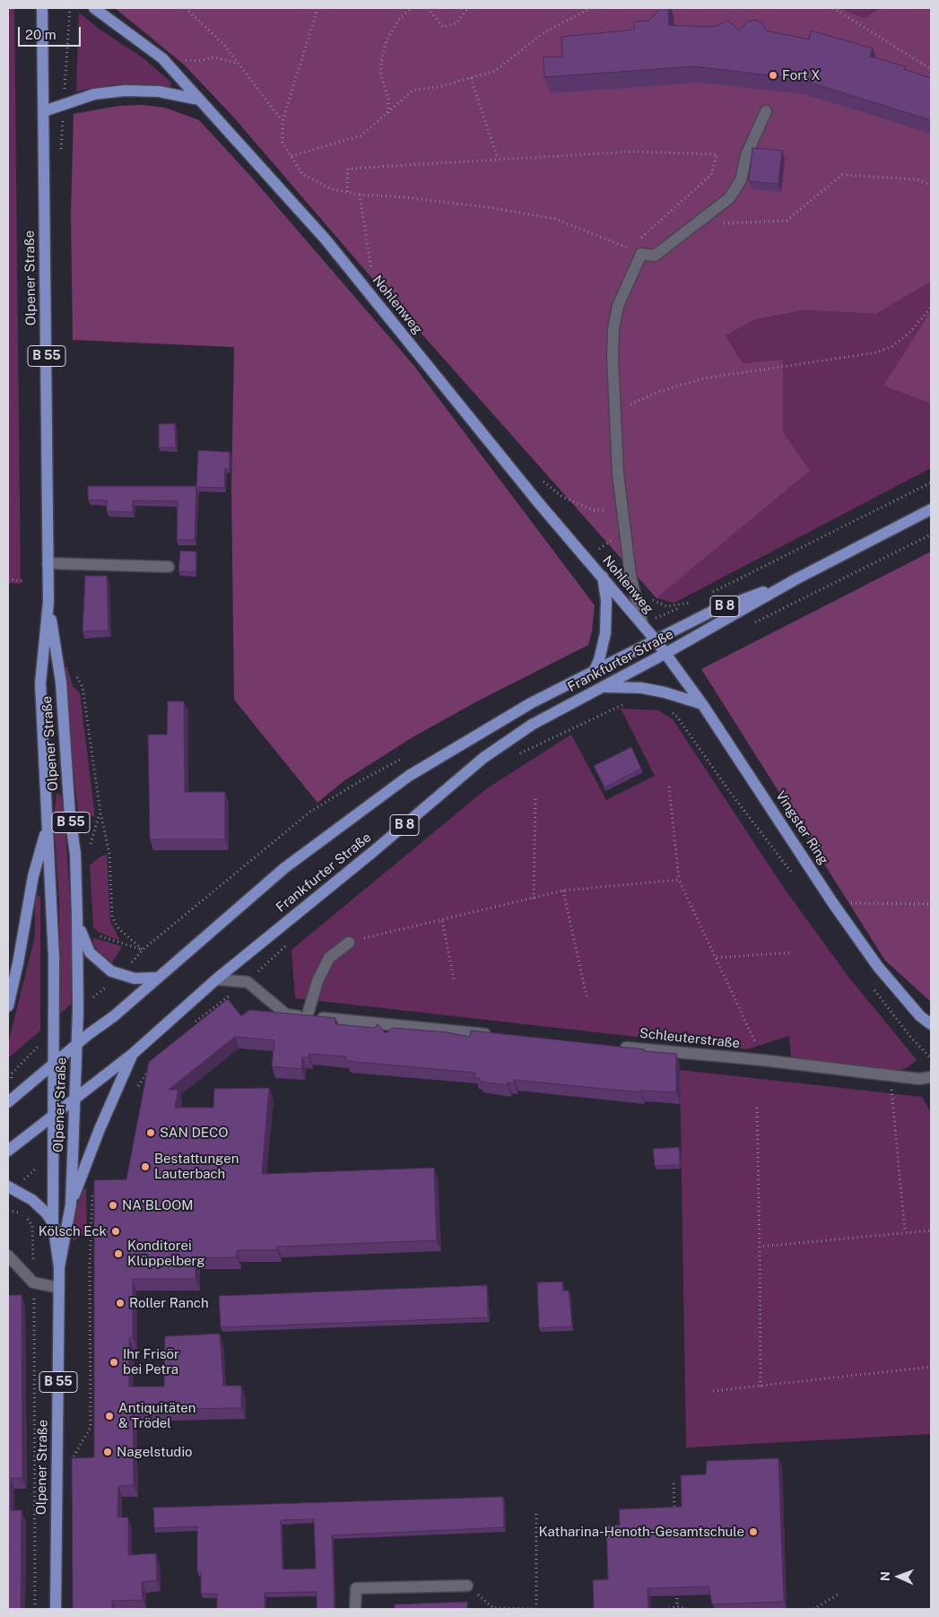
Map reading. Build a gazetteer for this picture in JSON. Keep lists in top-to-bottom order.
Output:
{
  "streets": {
    "main road": [
      "Olpener Straße",
      "Nohlenweg",
      "B 55",
      "B 8",
      "Frankfurter Straße",
      "Vingster Ring"
    ],
    "street": ["Schleuterstraße"]
  },
  "crossings": [
    ["Olpener Straße", "B 55"],
    ["Olpener Straße", "Frankfurter Straße"],
    ["Nohlenweg", "Frankfurter Straße"],
    ["Nohlenweg", "Vingster Ring"],
    ["B 55", "Frankfurter Straße"],
    ["Frankfurter Straße", "Vingster Ring"]
  ],
  "places": [
    "Fort X",
    "SAN DECO",
    "Bestattungen Lauterbach",
    "NA'BLOOM",
    "Kölsch Eck",
    "Konditorei Klüppelberg",
    "Roller Ranch",
    "Ihr Frisör bei Petra",
    "Antiquitäten & Trödel",
    "Nagelstudio",
    "Katharina-Henoth-Gesamtschule"
  ],
  "scale_bar": "20 m",
  "north": "left"
}
